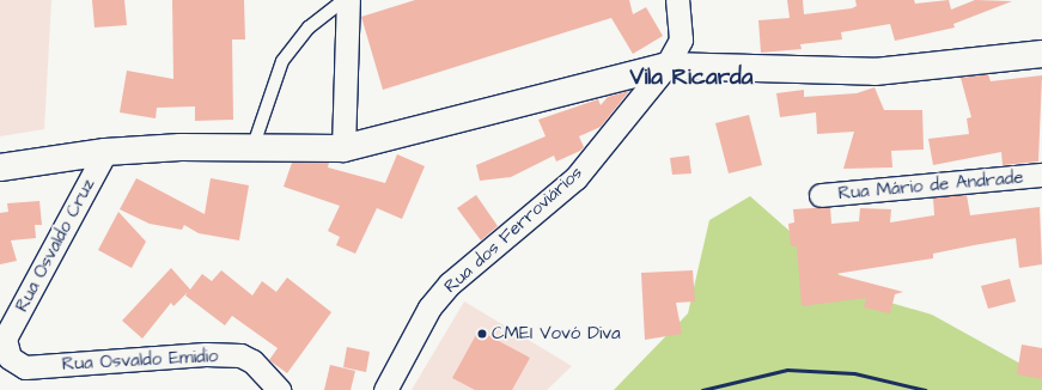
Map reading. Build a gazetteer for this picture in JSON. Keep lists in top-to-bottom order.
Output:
{
  "streets": {
    "street": [
      "Rua Mário de Andrade",
      "Rua dos Ferroviários",
      "Rua Osvaldo Cruz",
      "Rua Osvaldo Emidio"
    ]
  },
  "crossings": [
    ["Rua Osvaldo Cruz", "Rua Osvaldo Emidio"]
  ],
  "districts": ["Vila Ricarda"],
  "places": ["CMEI Vovó Diva"]
}
